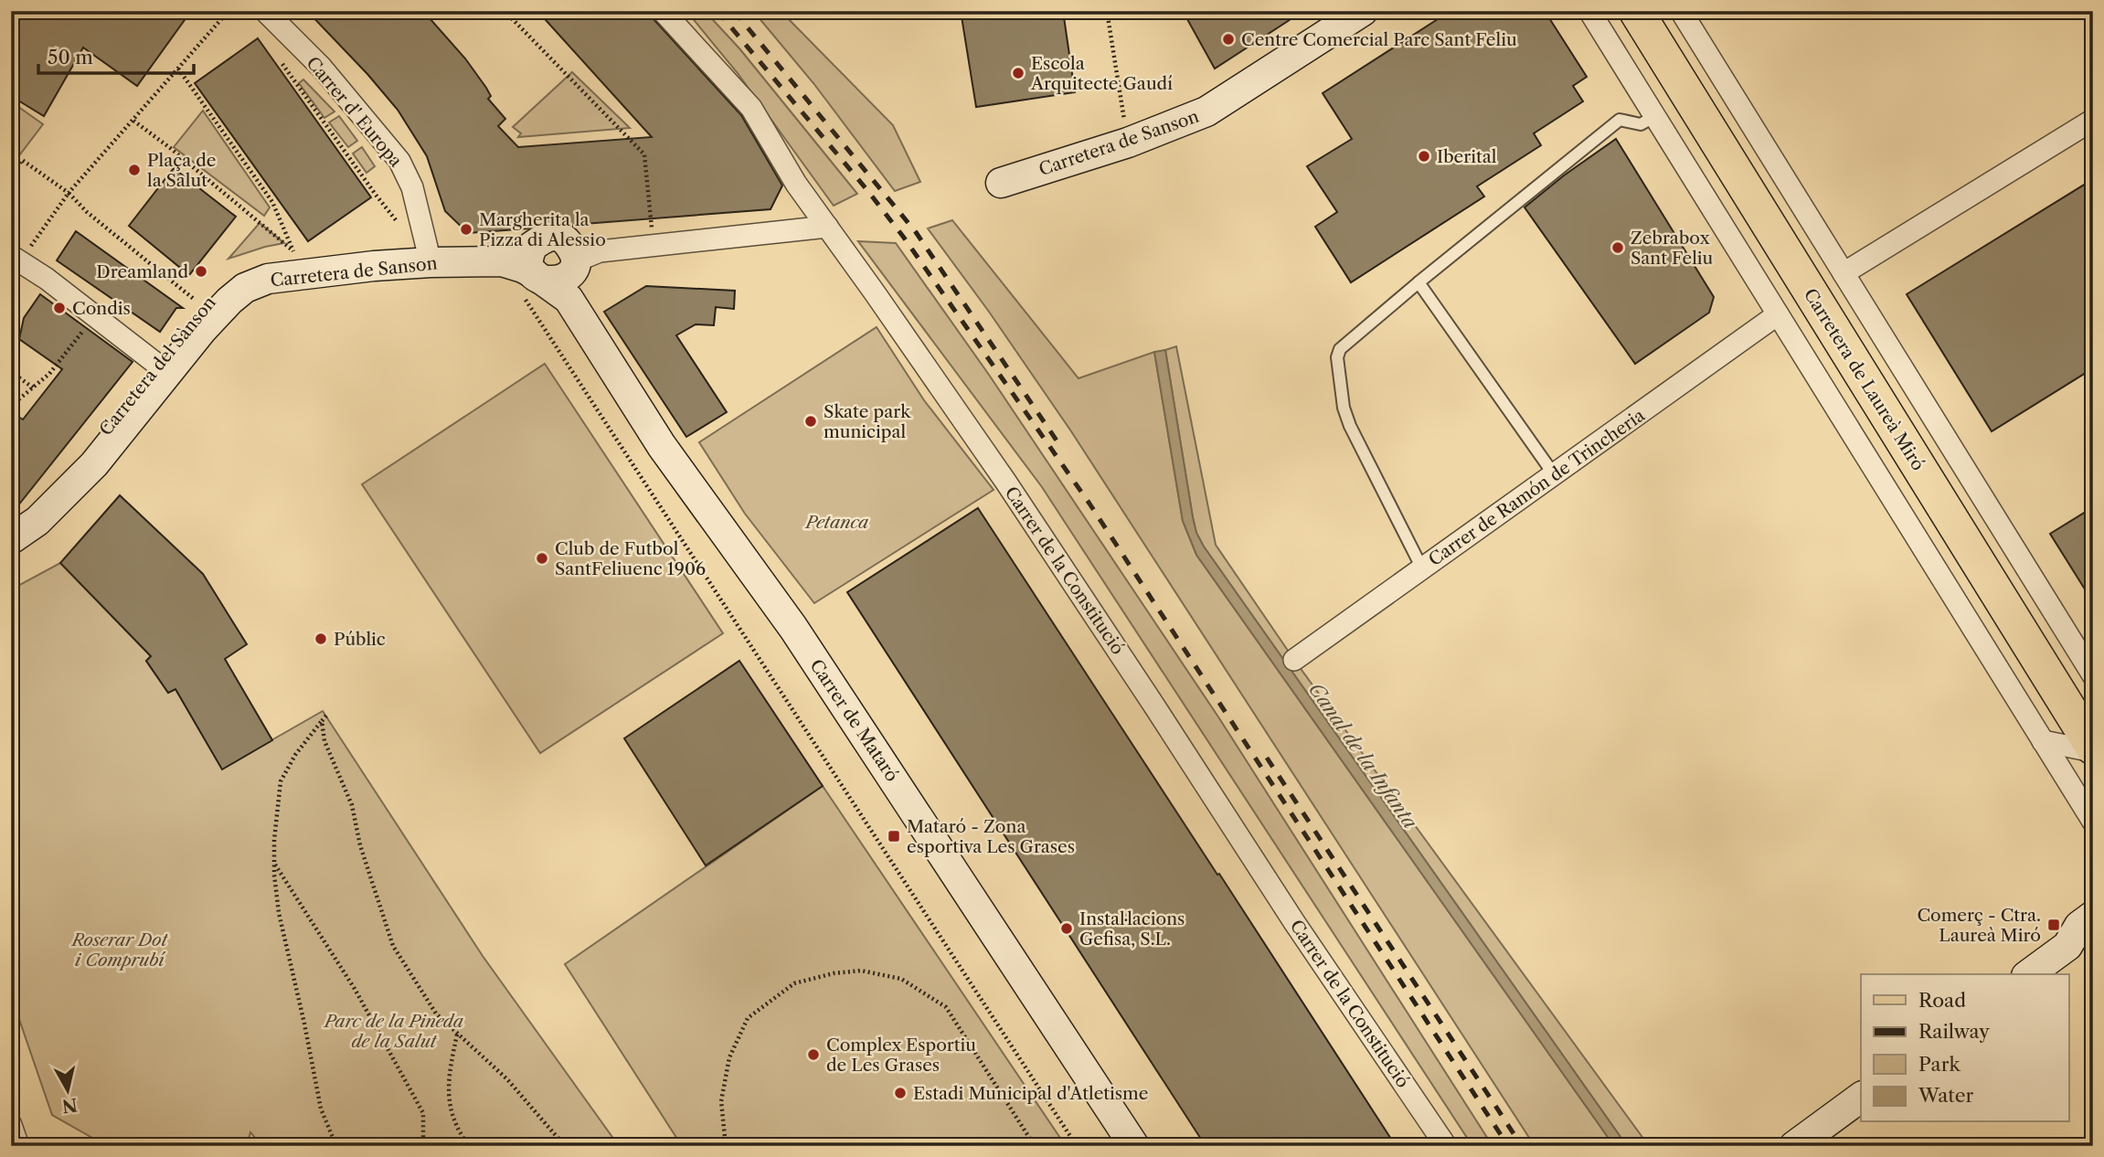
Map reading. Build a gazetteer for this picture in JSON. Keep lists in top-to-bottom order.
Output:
{
  "streets": {
    "main road": ["Carretera de Laureà Miró"],
    "street": [
      "Carrer d' Europa",
      "Carretera de Sanson",
      "Carrer de Ramón de Trincheria",
      "Carrer de la Constitució",
      "Carrer de Mataró"
    ]
  },
  "crossings": [
    ["Carrer d' Europa", "Carretera de Sanson"],
    ["Carretera de Sanson", "Carrer de Mataró"]
  ],
  "water": ["Canal de la Infanta"],
  "parks": ["Petanca", "Roserar Dot i Comprubí", "Parc de la Pineda de la Salut"],
  "places": {
    "other": [
      "Centre Comercial Parc Sant Feliu",
      "Escola Arquitecte Gaudí",
      "Iberital",
      "Plaça de la Salut",
      "Margherita la Pizza di Alessio",
      "Zebrabox Sant Feliu",
      "Dreamland",
      "Condis",
      "Skate park municipal",
      "Club de Futbol SantFeliuenc 1906",
      "Públic",
      "Instal·lacions Gefisa, S.L.",
      "Complex Esportiu de Les Grases",
      "Estadi Municipal d'Atletisme"
    ],
    "transit": ["Mataró - Zona esportiva Les Grases", "Comerç - Ctra. Laureà Miró"]
  },
  "legend": [
    "Road",
    "Railway",
    "Park",
    "Water"
  ],
  "scale_bar": "50 m",
  "north": "bottom"
}
